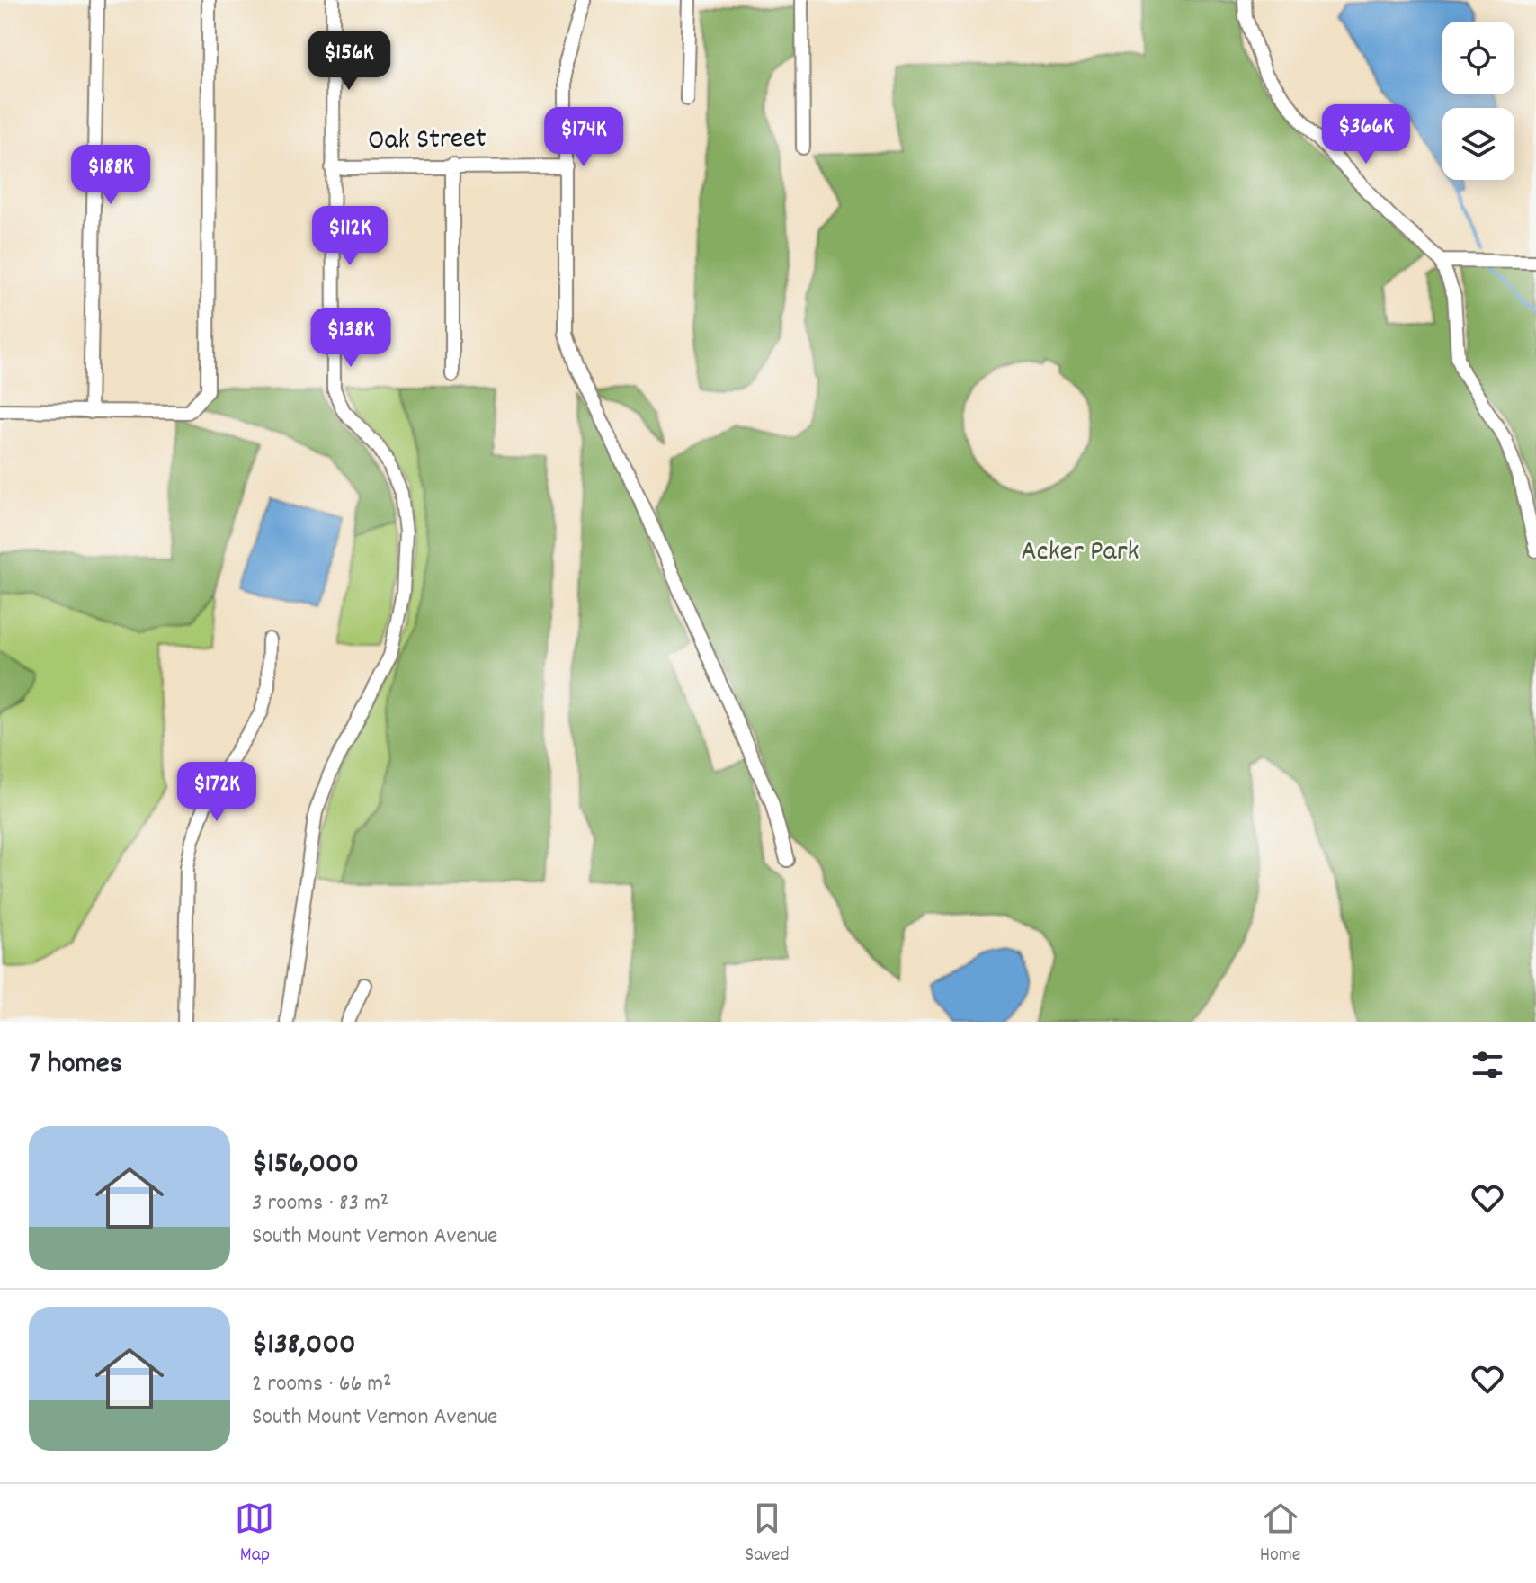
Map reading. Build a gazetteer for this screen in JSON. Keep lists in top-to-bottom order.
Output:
{
  "streets": {
    "street": ["Oak Street"]
  },
  "parks": ["Acker Park"],
  "page": {
    "price": [
      "$156K",
      "$366K",
      "$174K",
      "$188K",
      "$112K",
      "$138K",
      "$172K"
    ],
    "heading": "7 homes",
    "list": [
      {
        "name": "$156,000",
        "note": "3 rooms · 83 m² · South Mount Vernon Avenue"
      },
      {
        "name": "$138,000",
        "note": "2 rooms · 66 m² · South Mount Vernon Avenue"
      }
    ],
    "tabs": ["Map", "Saved", "Home"]
  }
}
